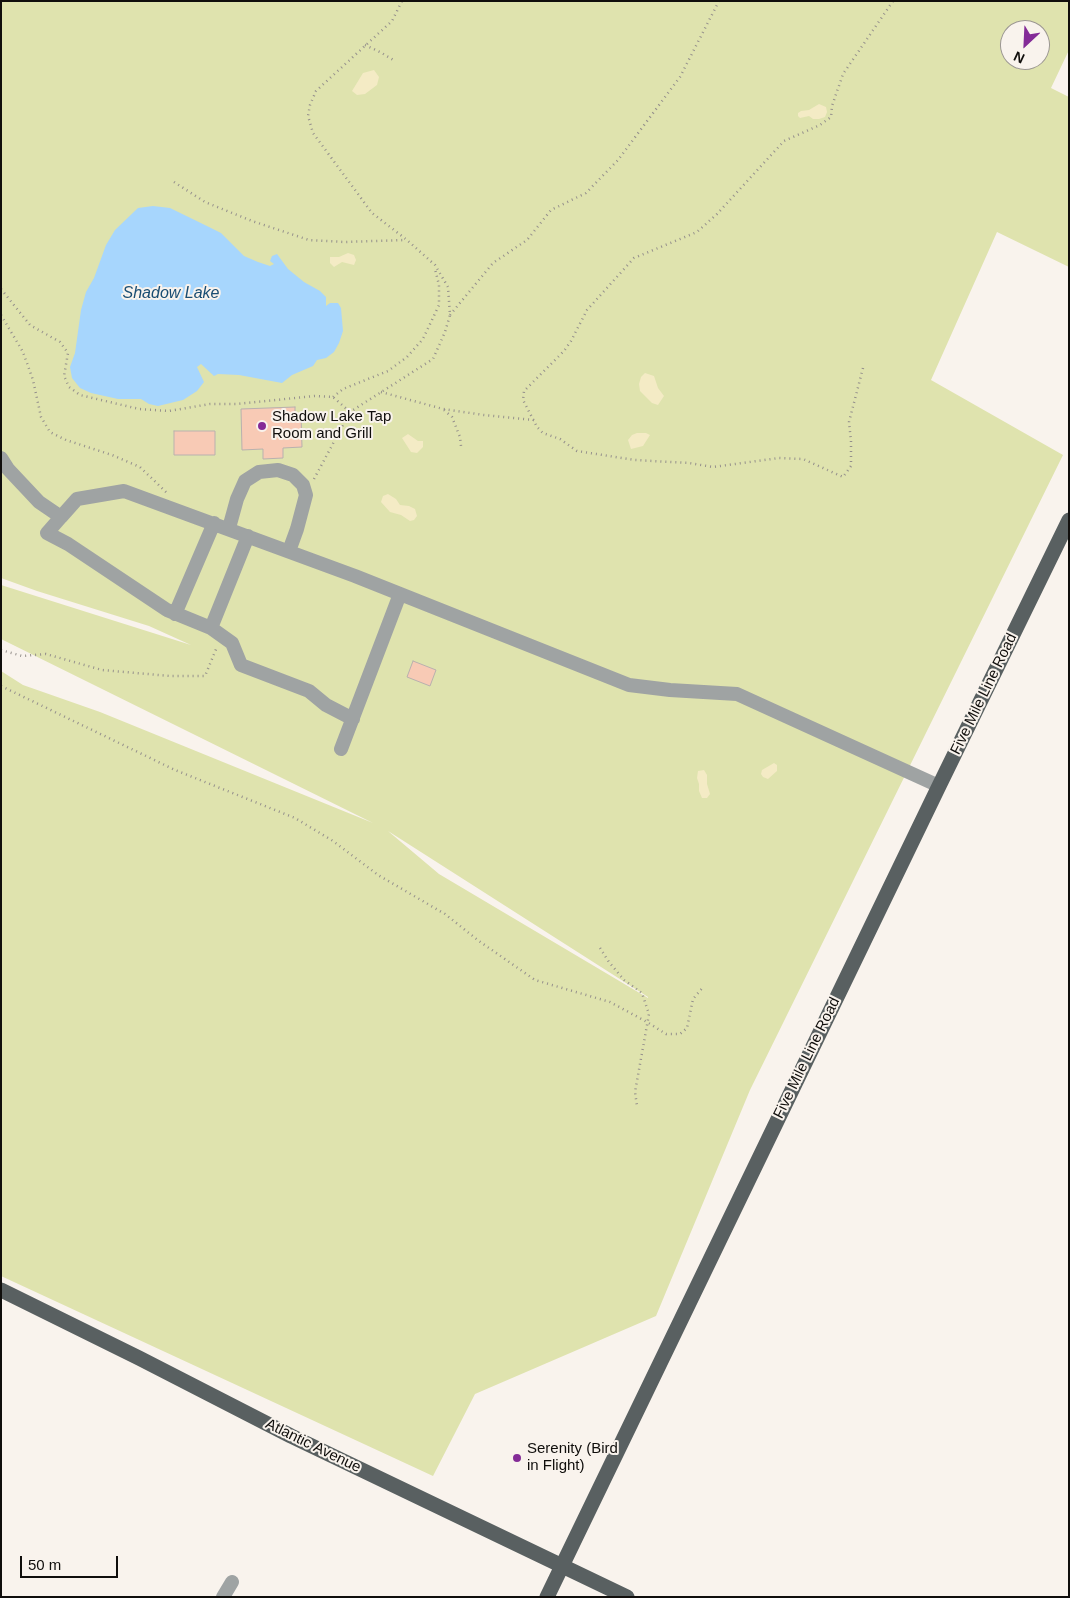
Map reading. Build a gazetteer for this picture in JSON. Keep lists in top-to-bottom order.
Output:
{
  "streets": {
    "main road": ["Five Mile Line Road", "Atlantic Avenue"]
  },
  "crossings": [
    ["Five Mile Line Road", "Atlantic Avenue"]
  ],
  "water": ["Shadow Lake"],
  "places": ["Shadow Lake Tap Room and Grill", "Serenity (Bird in Flight)"],
  "scale_bar": "50 m",
  "north": "bottom left"
}
